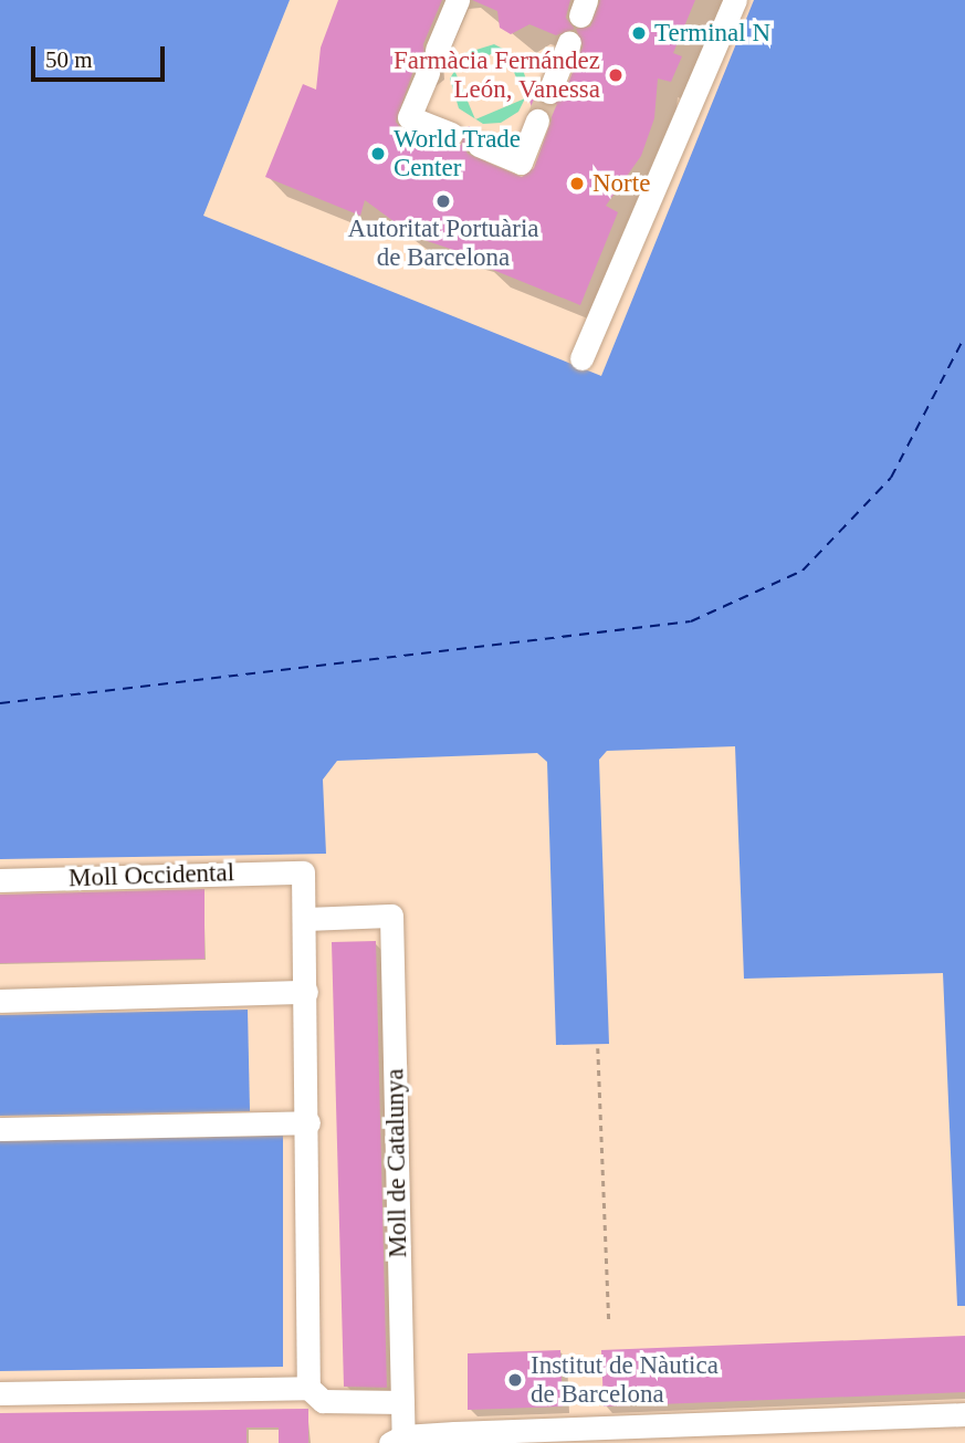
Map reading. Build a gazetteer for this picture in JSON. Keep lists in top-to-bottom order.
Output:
{
  "streets": {
    "street": ["Moll Occidental", "Moll de Catalunya"]
  },
  "crossings": [
    ["Moll Occidental", "Moll de Catalunya"]
  ],
  "places": [
    "Terminal N",
    "Farmàcia Fernández León, Vanessa",
    "World Trade Center",
    "Norte",
    "Autoritat Portuària de Barcelona",
    "Institut de Nàutica de Barcelona"
  ],
  "scale_bar": "50 m"
}
